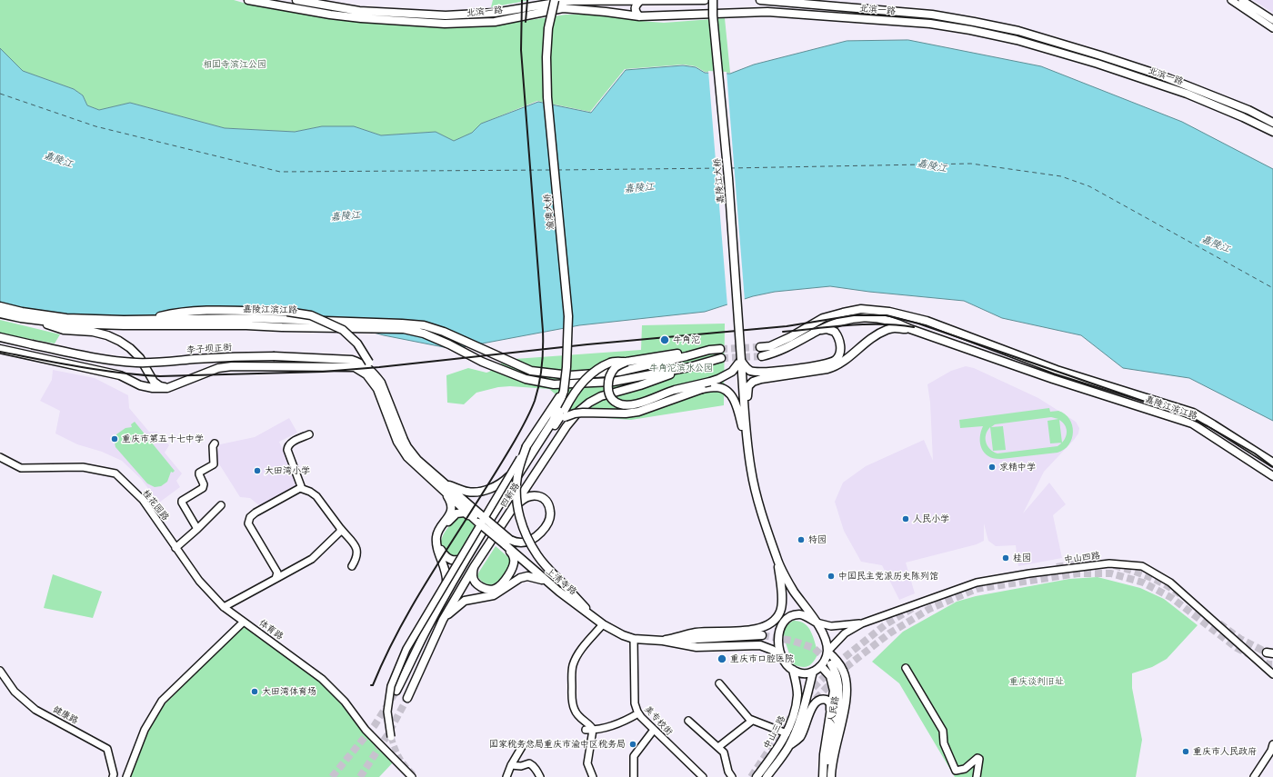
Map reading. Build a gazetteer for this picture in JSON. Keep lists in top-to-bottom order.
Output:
{
  "streets": {
    "main road": [
      "北滨一路",
      "嘉陵江大桥",
      "渝澳大桥",
      "嘉陵江滨江路",
      "李子坝正街",
      "四新路",
      "上清寺路",
      "人民路",
      "中山三路"
    ],
    "street": [
      "桂花园路",
      "中山四路",
      "体育路",
      "健康路",
      "美专校街"
    ]
  },
  "crossings": [
    ["北滨一路", "渝澳大桥"],
    ["嘉陵江滨江路", "四新路"],
    ["李子坝正街", "上清寺路"],
    ["桂花园路", "体育路"],
    ["上清寺路", "人民路"],
    ["上清寺路", "美专校街"],
    ["上清寺路", "中山三路"],
    ["人民路", "中山三路"]
  ],
  "water": ["嘉陵江"],
  "parks": ["相国寺滨江公园", "牛角沱滨水公园", "重庆谈判旧址"],
  "places": [
    "牛角沱",
    "重庆市第五十七中学",
    "求精中学",
    "大田湾小学",
    "人民小学",
    "特园",
    "桂园",
    "中国民主党派历史陈列馆",
    "重庆市口腔医院",
    "大田湾体育场",
    "国家税务总局重庆市渝中区税务局",
    "重庆市人民政府"
  ]
}
